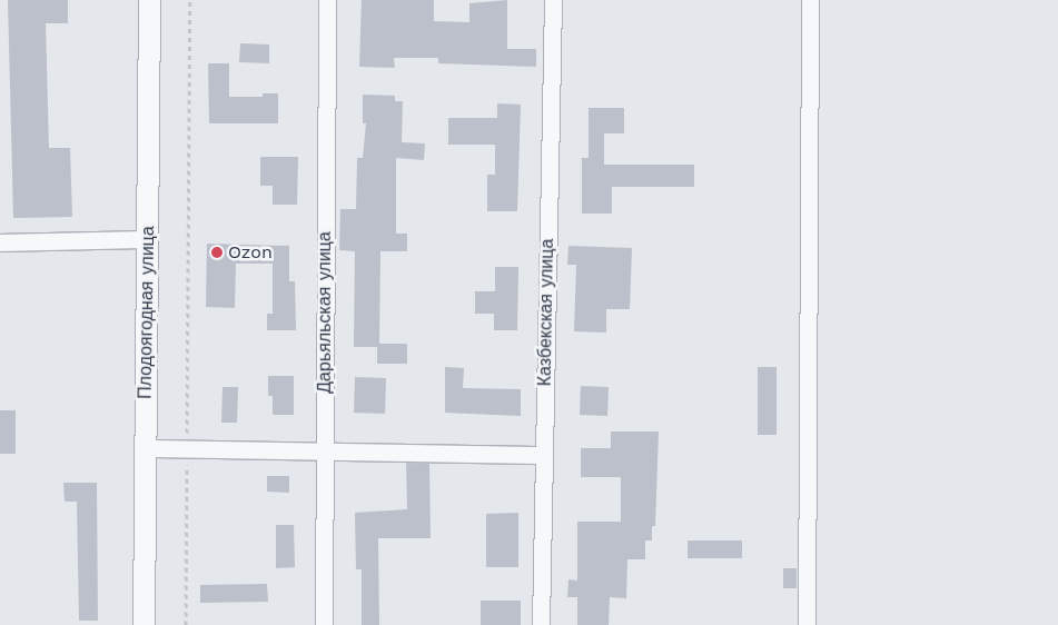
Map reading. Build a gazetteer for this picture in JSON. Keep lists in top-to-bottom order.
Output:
{
  "streets": {
    "street": ["Плодоягодная улица", "Дарьяльская улица", "Казбекская улица"]
  },
  "places": ["Ozon"]
}
